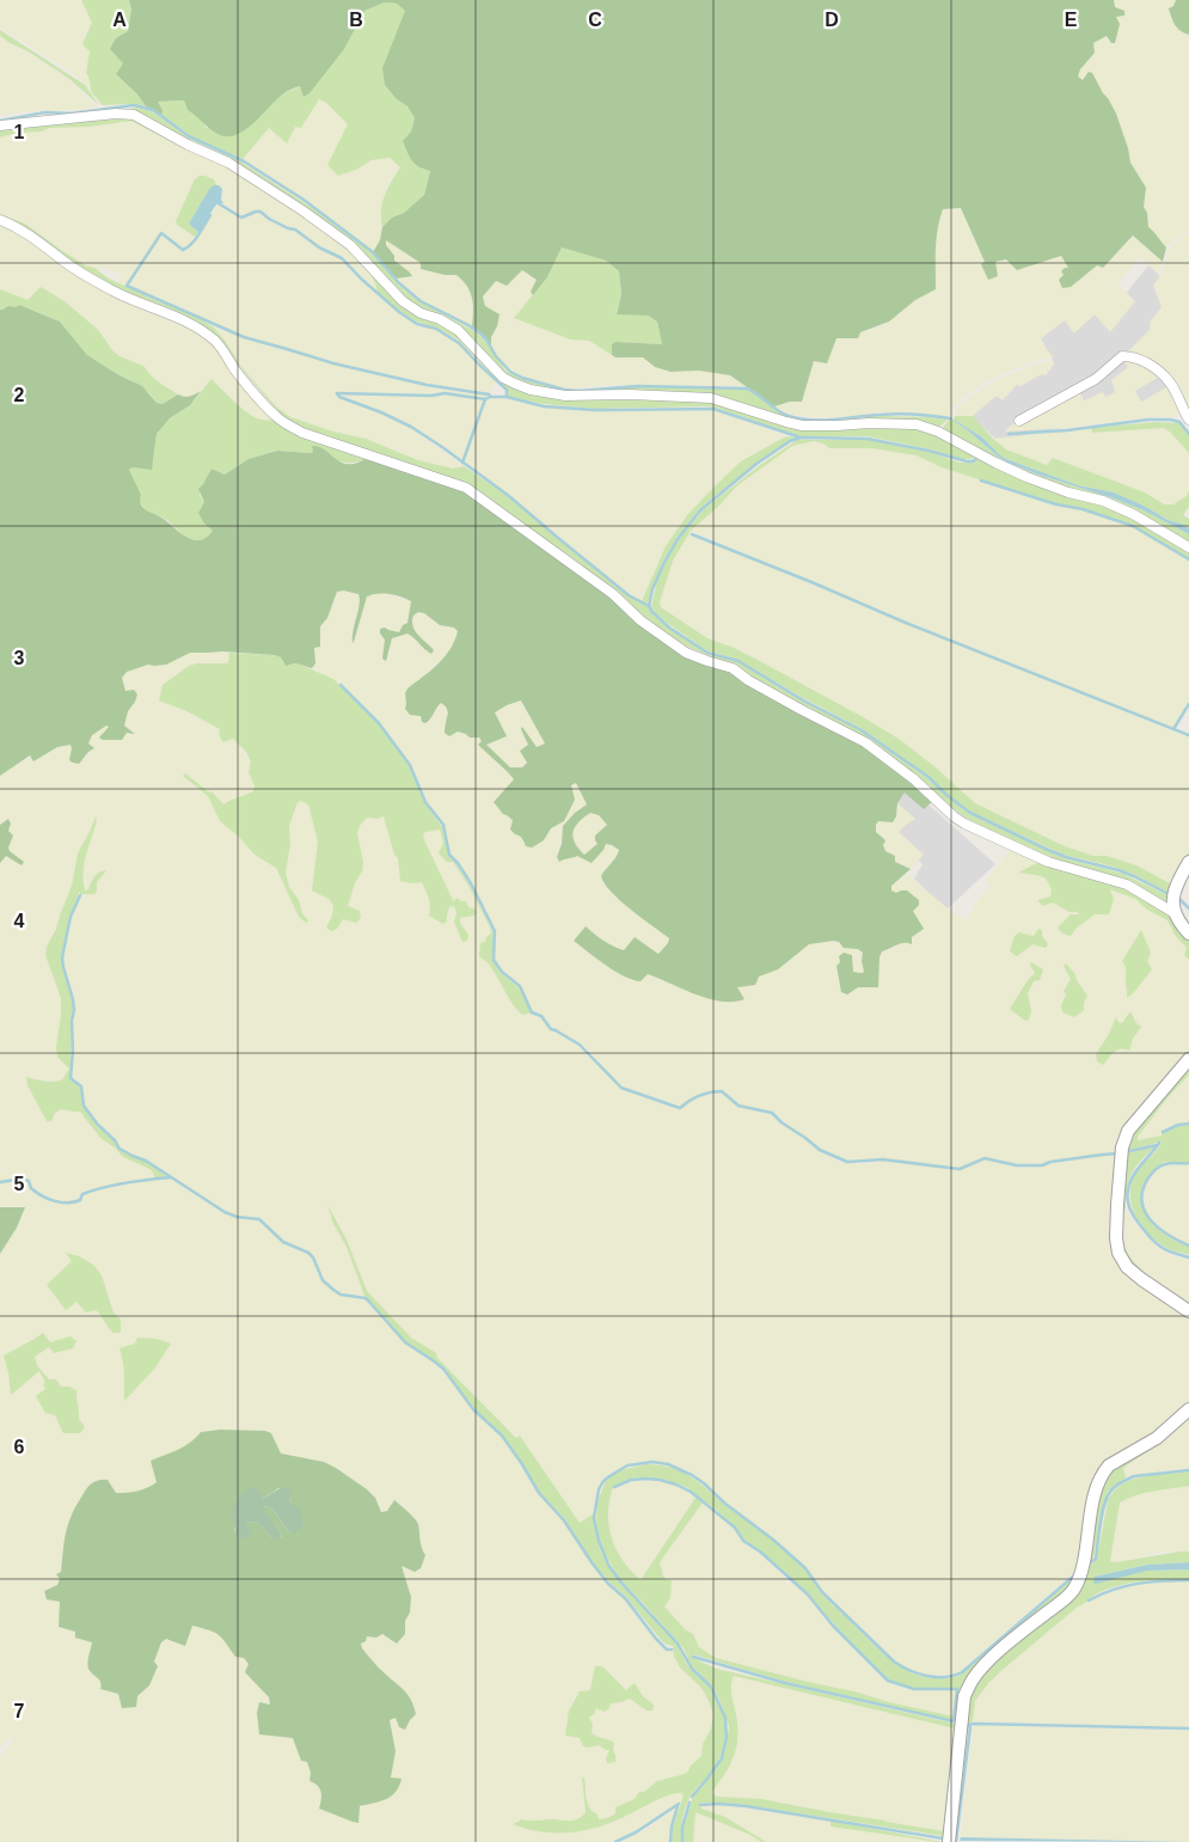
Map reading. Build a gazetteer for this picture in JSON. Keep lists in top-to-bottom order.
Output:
{
  "grid": {
    "columns": [
      "A",
      "B",
      "C",
      "D",
      "E"
    ],
    "rows": [
      "1",
      "2",
      "3",
      "4",
      "5",
      "6",
      "7"
    ]
  }
}
